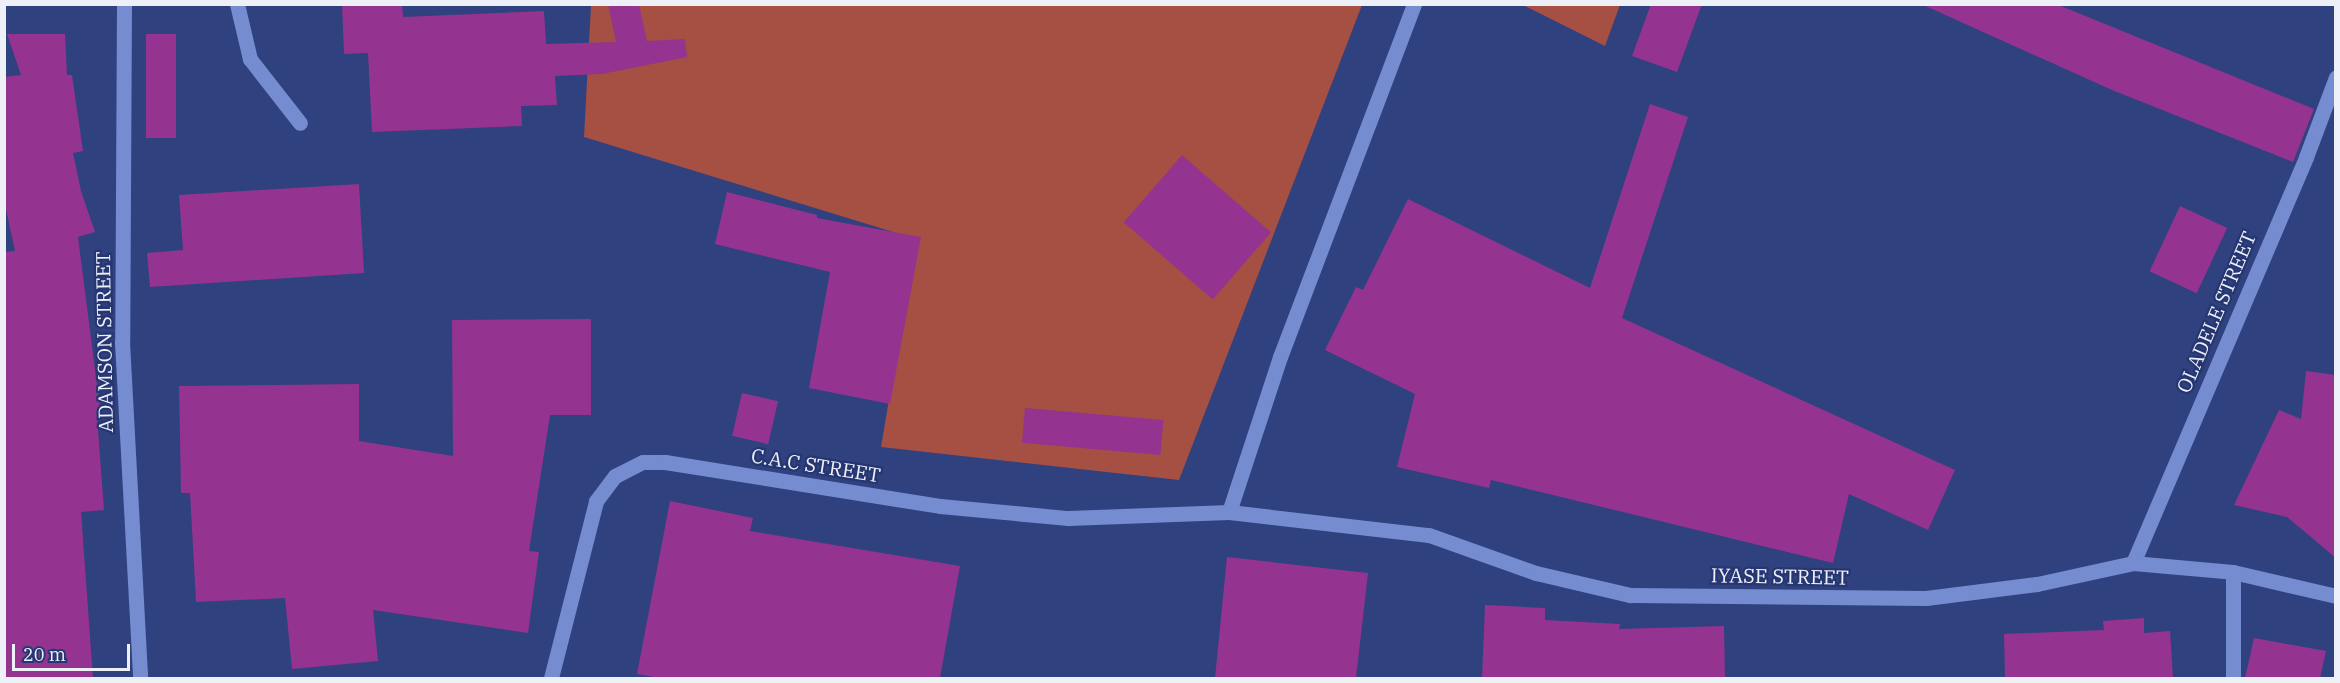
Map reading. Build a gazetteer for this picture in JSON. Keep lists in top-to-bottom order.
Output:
{
  "streets": {
    "street": [
      "OLADELE STREET",
      "ADAMSON STREET",
      "C.A.C STREET",
      "IYASE STREET"
    ]
  },
  "crossings": [
    ["OLADELE STREET", "IYASE STREET"],
    ["C.A.C STREET", "IYASE STREET"]
  ],
  "scale_bar": "20 m"
}
